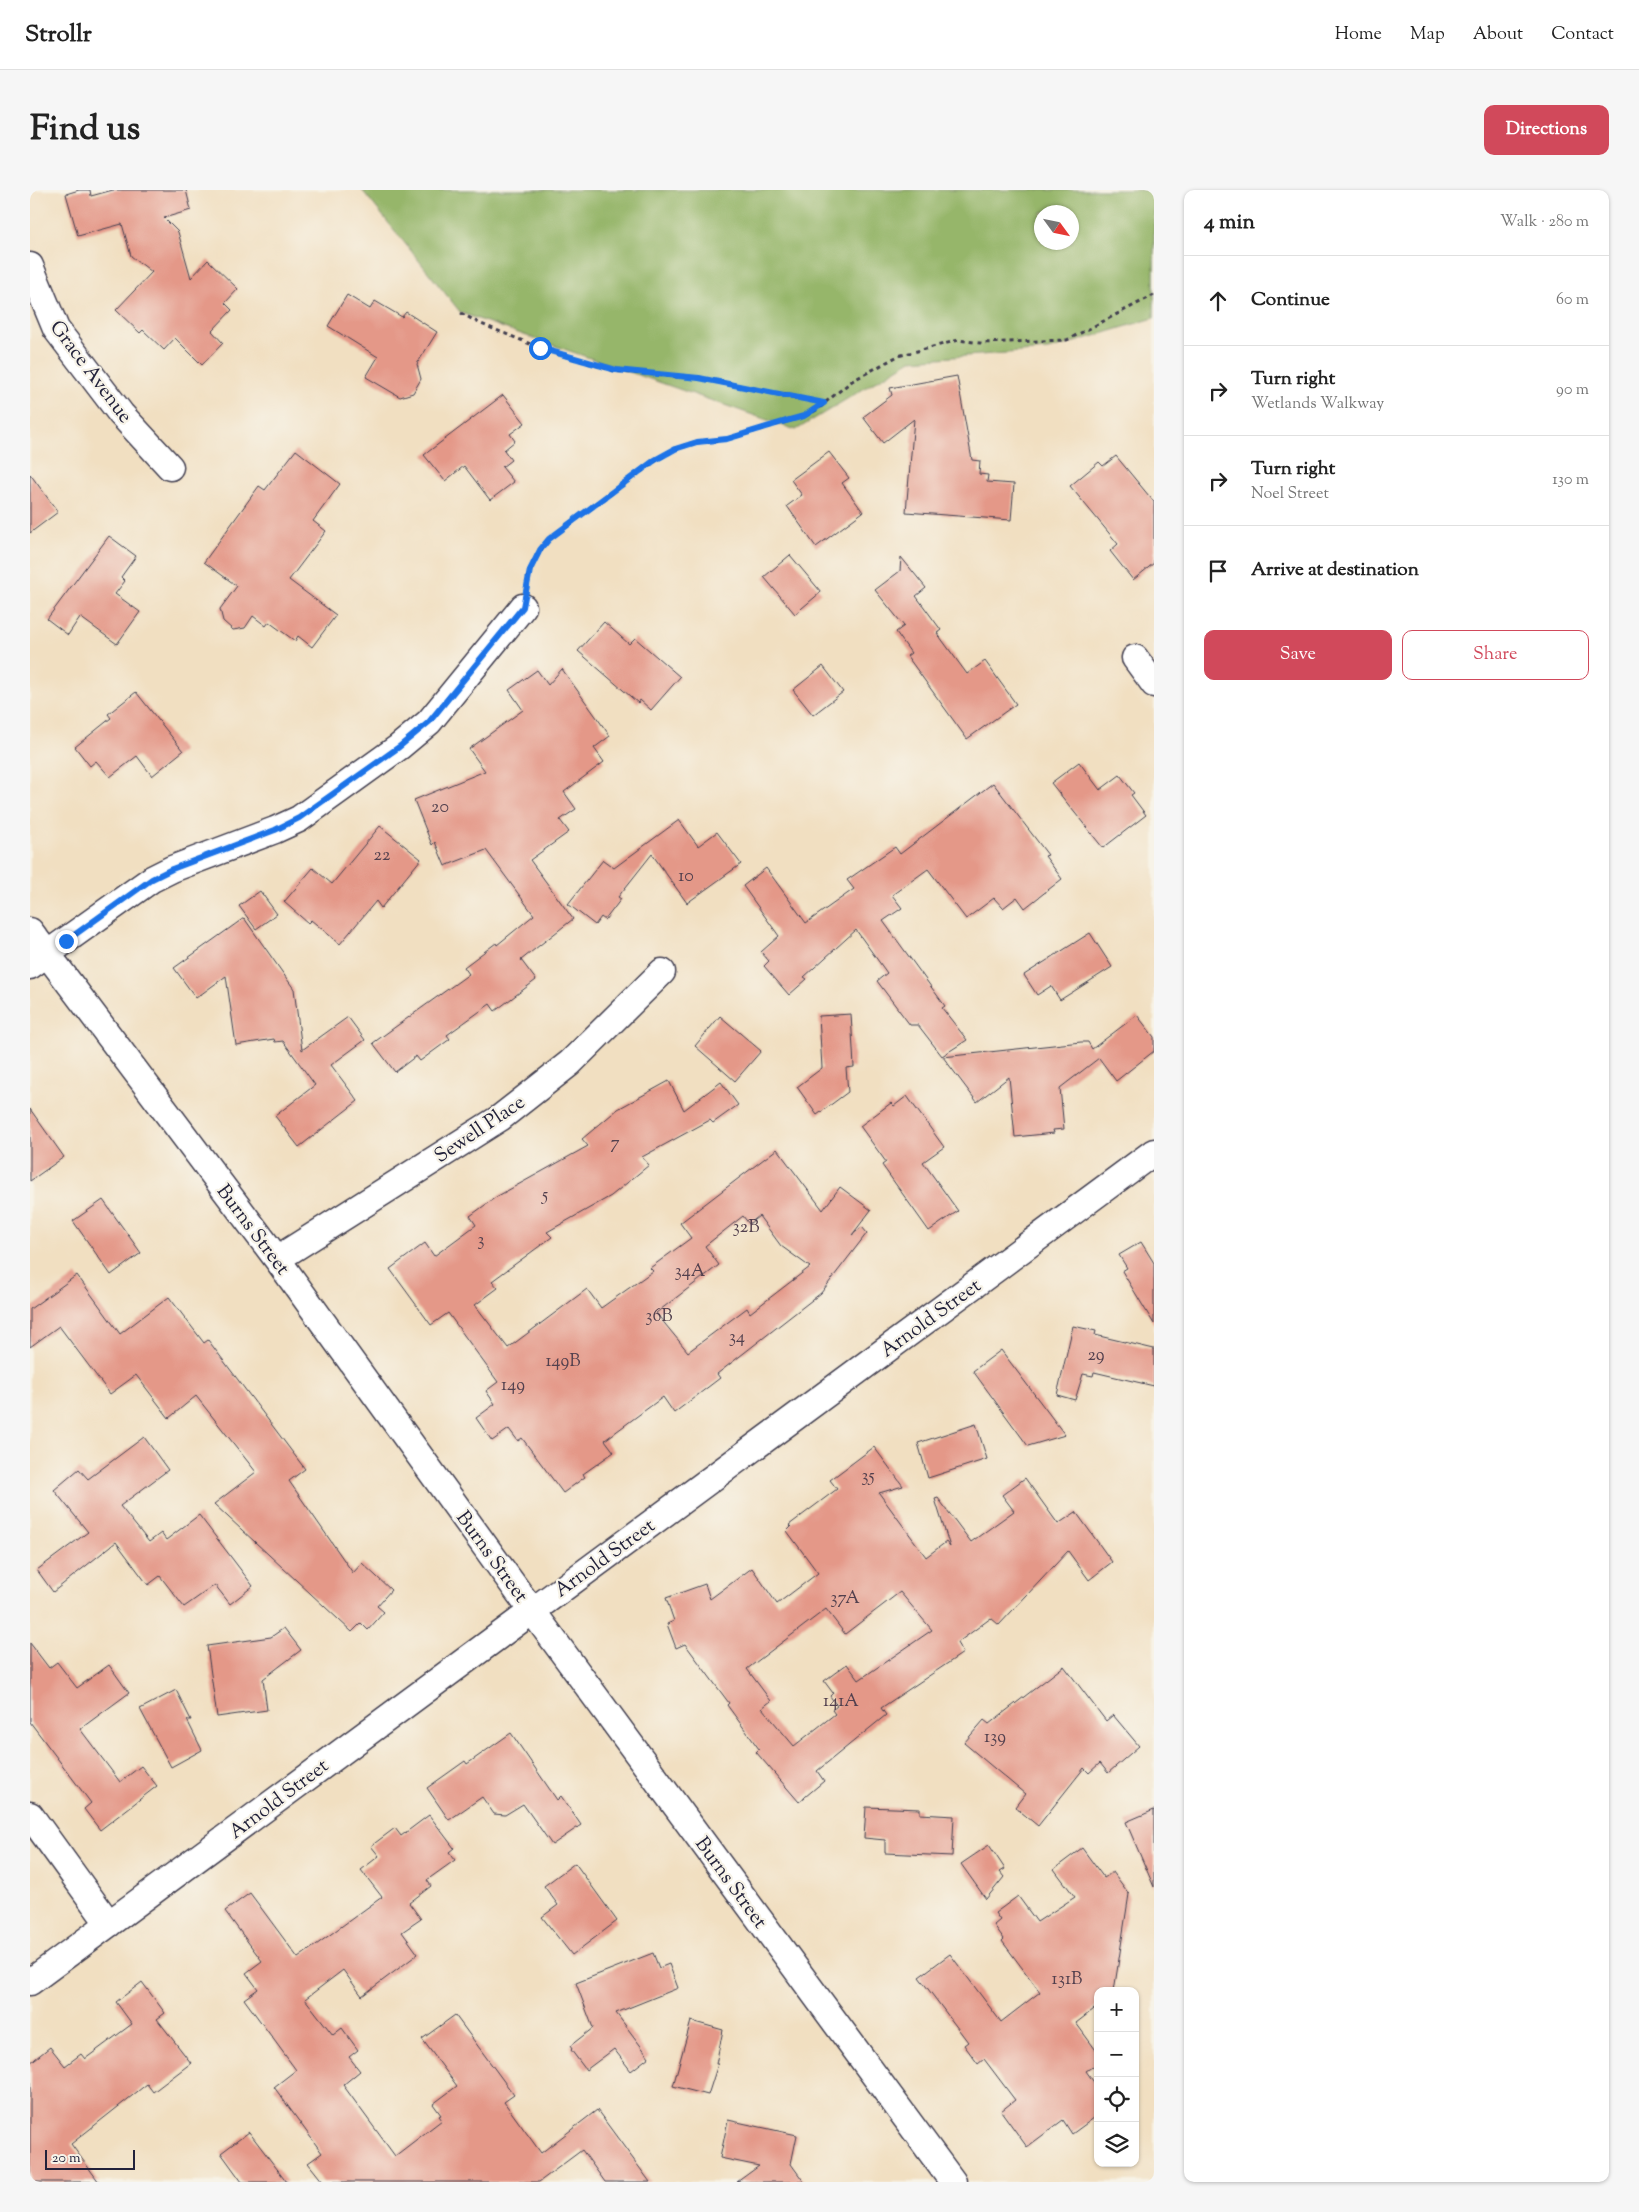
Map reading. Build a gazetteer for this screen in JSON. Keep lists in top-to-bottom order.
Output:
{
  "streets": {
    "street": [
      "Grace Avenue",
      "Sewell Place",
      "Burns Street",
      "Arnold Street"
    ]
  },
  "crossings": [
    ["Sewell Place", "Burns Street"],
    ["Burns Street", "Arnold Street"]
  ],
  "house_numbers": [
    "20",
    "22",
    "10",
    "7",
    "5",
    "32B",
    "3",
    "34A",
    "36B",
    "34",
    "29",
    "149B",
    "149",
    "35",
    "37A",
    "141A",
    "139",
    "131B"
  ],
  "scale_bar": "20 m",
  "north": "bottom right",
  "page": {
    "header": "Strollr",
    "nav": [
      "Home",
      "Map",
      "About",
      "Contact"
    ],
    "title": "Find us",
    "buttons": [
      "Directions",
      ["Save", "Share"]
    ],
    "heading": ["4 min", "Walk · 280 m"],
    "list": [
      ["Continue", "60 m"],
      ["Turn right", "Wetlands Walkway", "90 m"],
      ["Turn right", "Noel Street", "130 m"],
      "Arrive at destination"
    ],
    "map_buttons": ["+", "−"],
    "scale": "20 m"
  }
}
